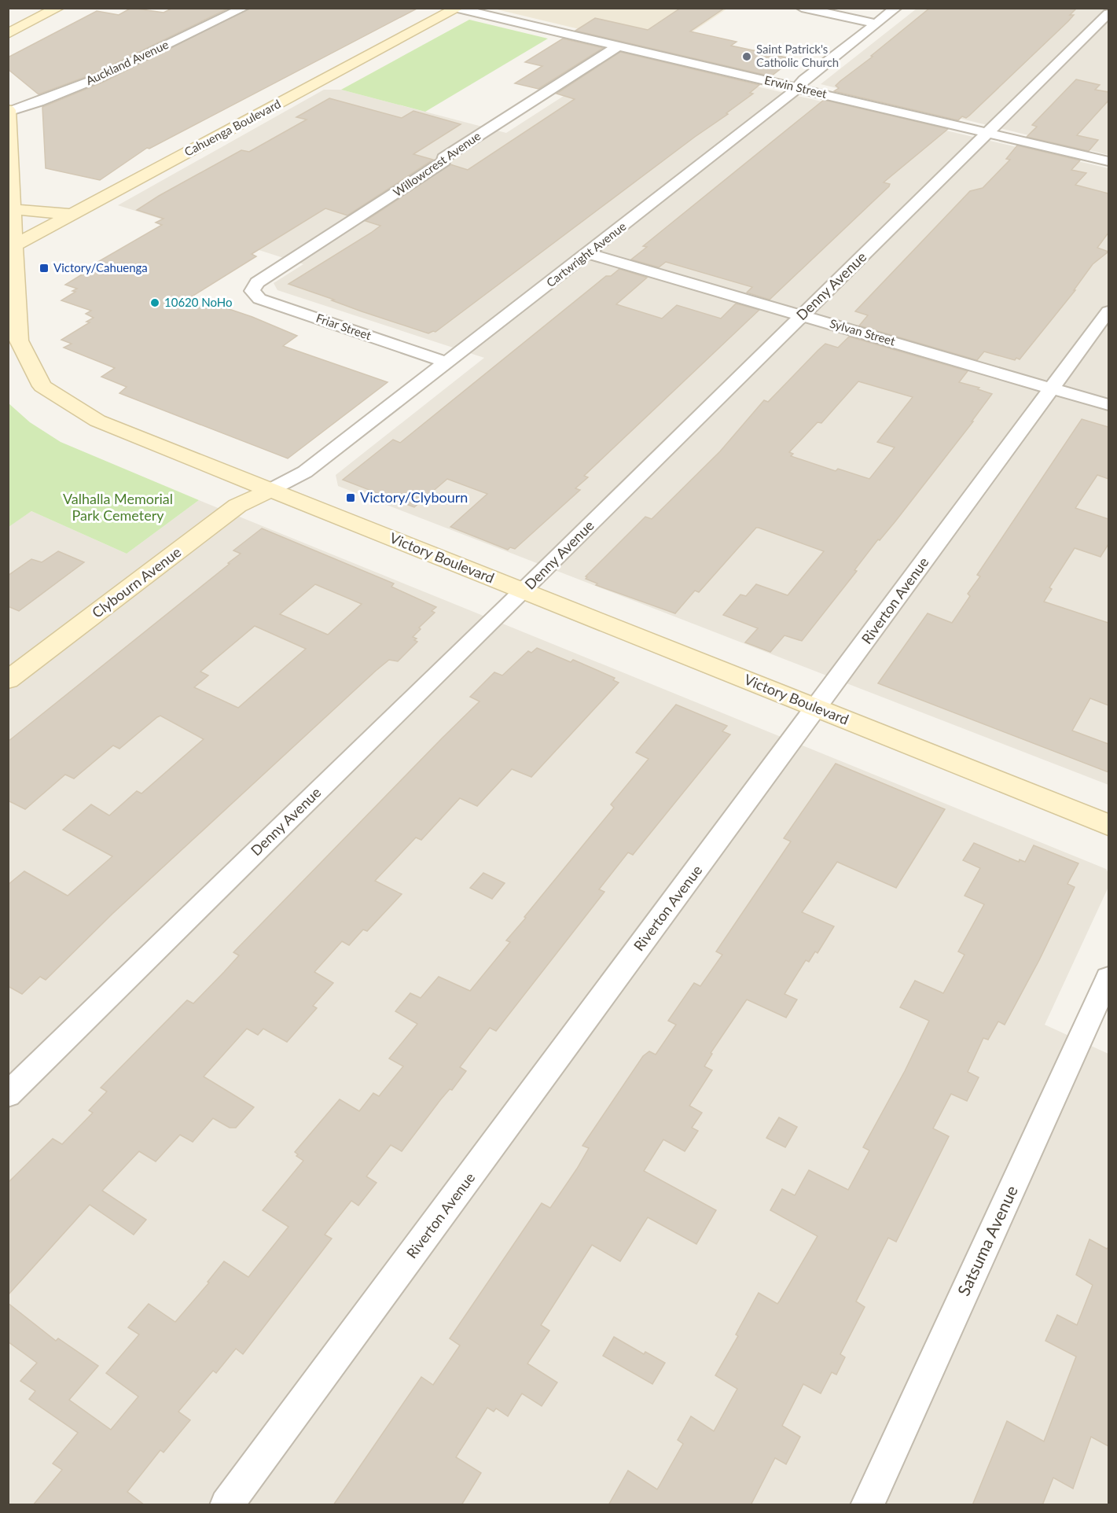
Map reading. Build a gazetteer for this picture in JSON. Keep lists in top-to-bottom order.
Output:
{
  "streets": {
    "main road": ["Cahuenga Boulevard", "Victory Boulevard", "Clybourn Avenue"],
    "street": [
      "Auckland Avenue",
      "Erwin Street",
      "Willowcrest Avenue",
      "Cartwright Avenue",
      "Denny Avenue",
      "Friar Street",
      "Sylvan Street",
      "Riverton Avenue",
      "Satsuma Avenue"
    ]
  },
  "crossings": [
    ["Auckland Avenue", "Victory Boulevard"],
    ["Erwin Street", "Cahuenga Boulevard"],
    ["Erwin Street", "Willowcrest Avenue"],
    ["Erwin Street", "Cartwright Avenue"],
    ["Erwin Street", "Denny Avenue"],
    ["Cahuenga Boulevard", "Victory Boulevard"],
    ["Willowcrest Avenue", "Friar Street"],
    ["Cartwright Avenue", "Friar Street"],
    ["Cartwright Avenue", "Sylvan Street"],
    ["Cartwright Avenue", "Victory Boulevard"],
    ["Cartwright Avenue", "Clybourn Avenue"],
    ["Denny Avenue", "Sylvan Street"],
    ["Denny Avenue", "Victory Boulevard"],
    ["Sylvan Street", "Riverton Avenue"],
    ["Victory Boulevard", "Clybourn Avenue"],
    ["Victory Boulevard", "Riverton Avenue"]
  ],
  "parks": ["Valhalla Memorial Park Cemetery"],
  "places": {
    "other": ["Saint Patrick's Catholic Church", "10620 NoHo"],
    "transit": ["Victory/Cahuenga", "Victory/Clybourn"]
  }
}
